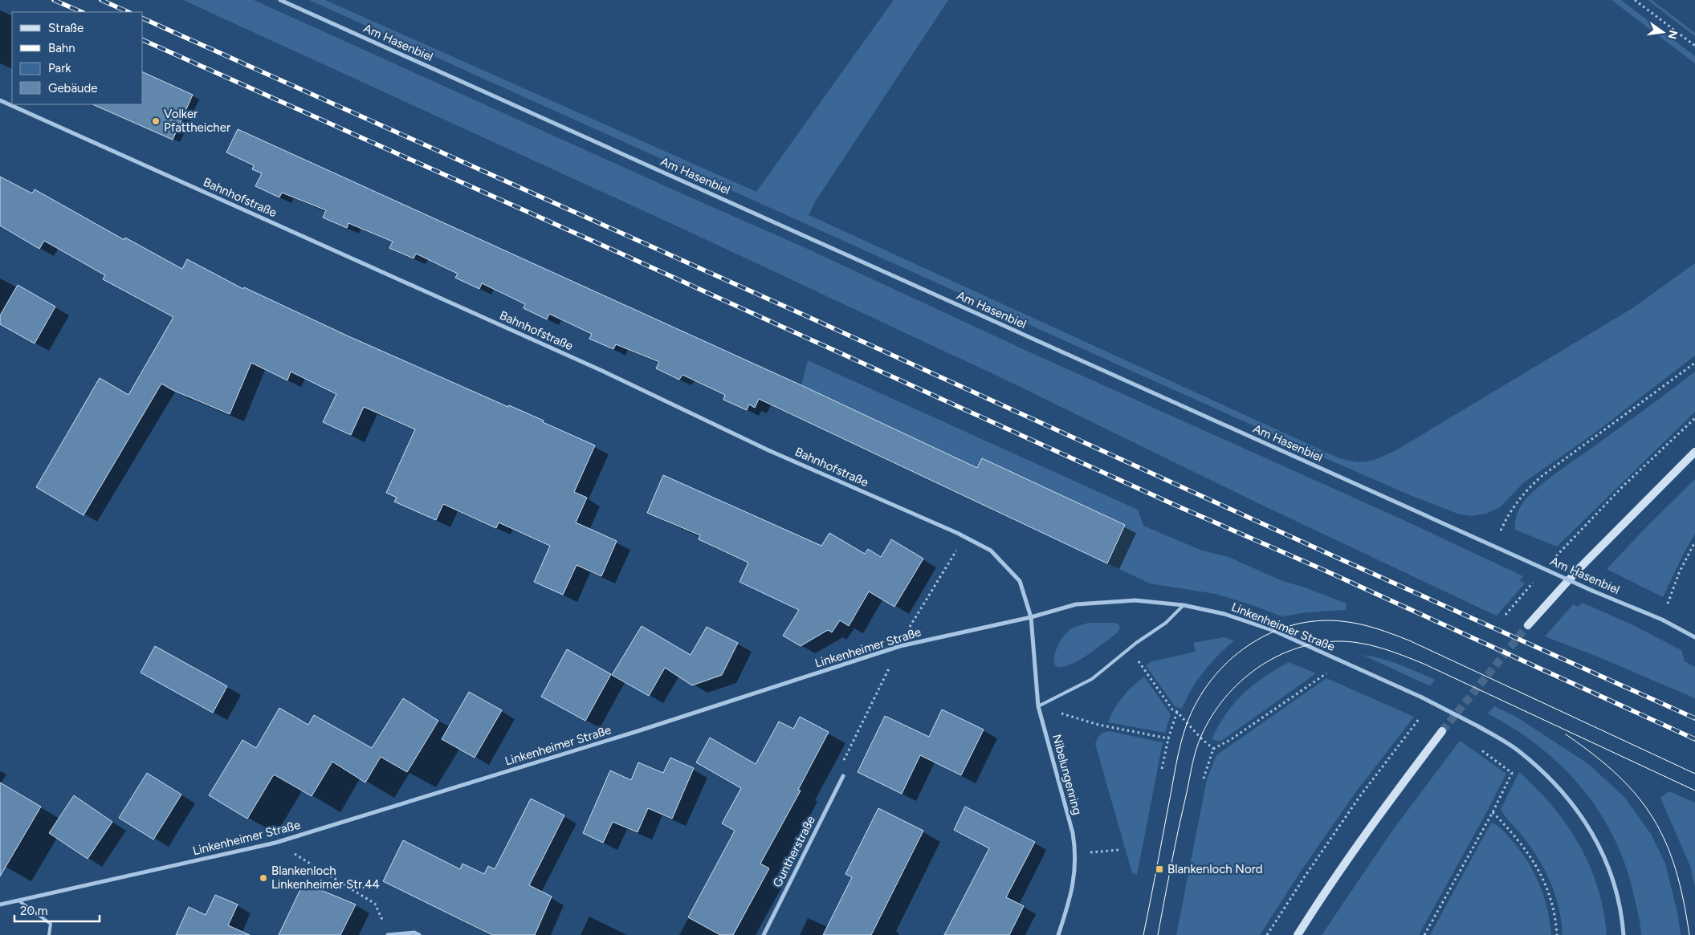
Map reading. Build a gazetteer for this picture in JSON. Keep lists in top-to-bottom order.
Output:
{
  "streets": {
    "street": [
      "Am Hasenbiel",
      "Bahnhofstraße",
      "Linkenheimer Straße",
      "Nibelungenring",
      "Guntherstraße"
    ]
  },
  "crossings": [
    ["Bahnhofstraße", "Linkenheimer Straße"],
    ["Bahnhofstraße", "Nibelungenring"],
    ["Linkenheimer Straße", "Nibelungenring"]
  ],
  "places": {
    "other": ["Volker Pfattheicher", "Blankenloch Linkenheimer Str.44"],
    "transit": ["Blankenloch Nord"]
  },
  "legend": [
    "Straße",
    "Bahn",
    "Park",
    "Gebäude"
  ],
  "scale_bar": "20 m",
  "north": "right"
}
